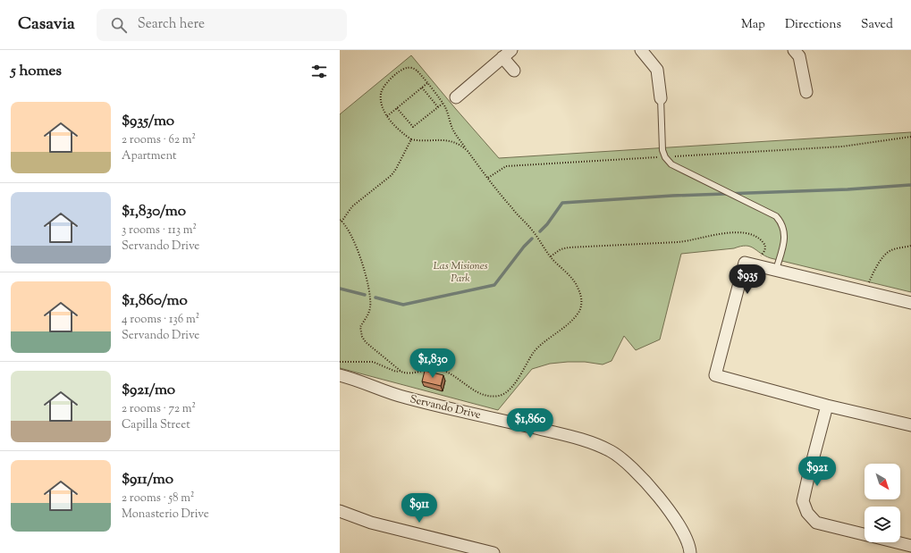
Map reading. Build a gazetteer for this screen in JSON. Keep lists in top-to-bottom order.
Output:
{
  "streets": {
    "street": ["Servando Drive"]
  },
  "parks": ["Las Misiones Park"],
  "north": "bottom right",
  "page": {
    "header": "Casavia",
    "search": "Search here",
    "nav": ["Map", "Directions", "Saved"],
    "heading": "5 homes",
    "list": [
      {
        "name": "$935/mo",
        "note": "2 rooms · 62 m² · Apartment"
      },
      {
        "name": "$1,830/mo",
        "note": "3 rooms · 113 m² · Servando Drive"
      },
      {
        "name": "$1,860/mo",
        "note": "4 rooms · 136 m² · Servando Drive"
      },
      {
        "name": "$921/mo",
        "note": "2 rooms · 72 m² · Capilla Street"
      },
      {
        "name": "$911/mo",
        "note": "2 rooms · 58 m² · Monasterio Drive"
      }
    ],
    "price": [
      "$935",
      "$1,830",
      "$1,860",
      "$921",
      "$911"
    ]
  }
}
